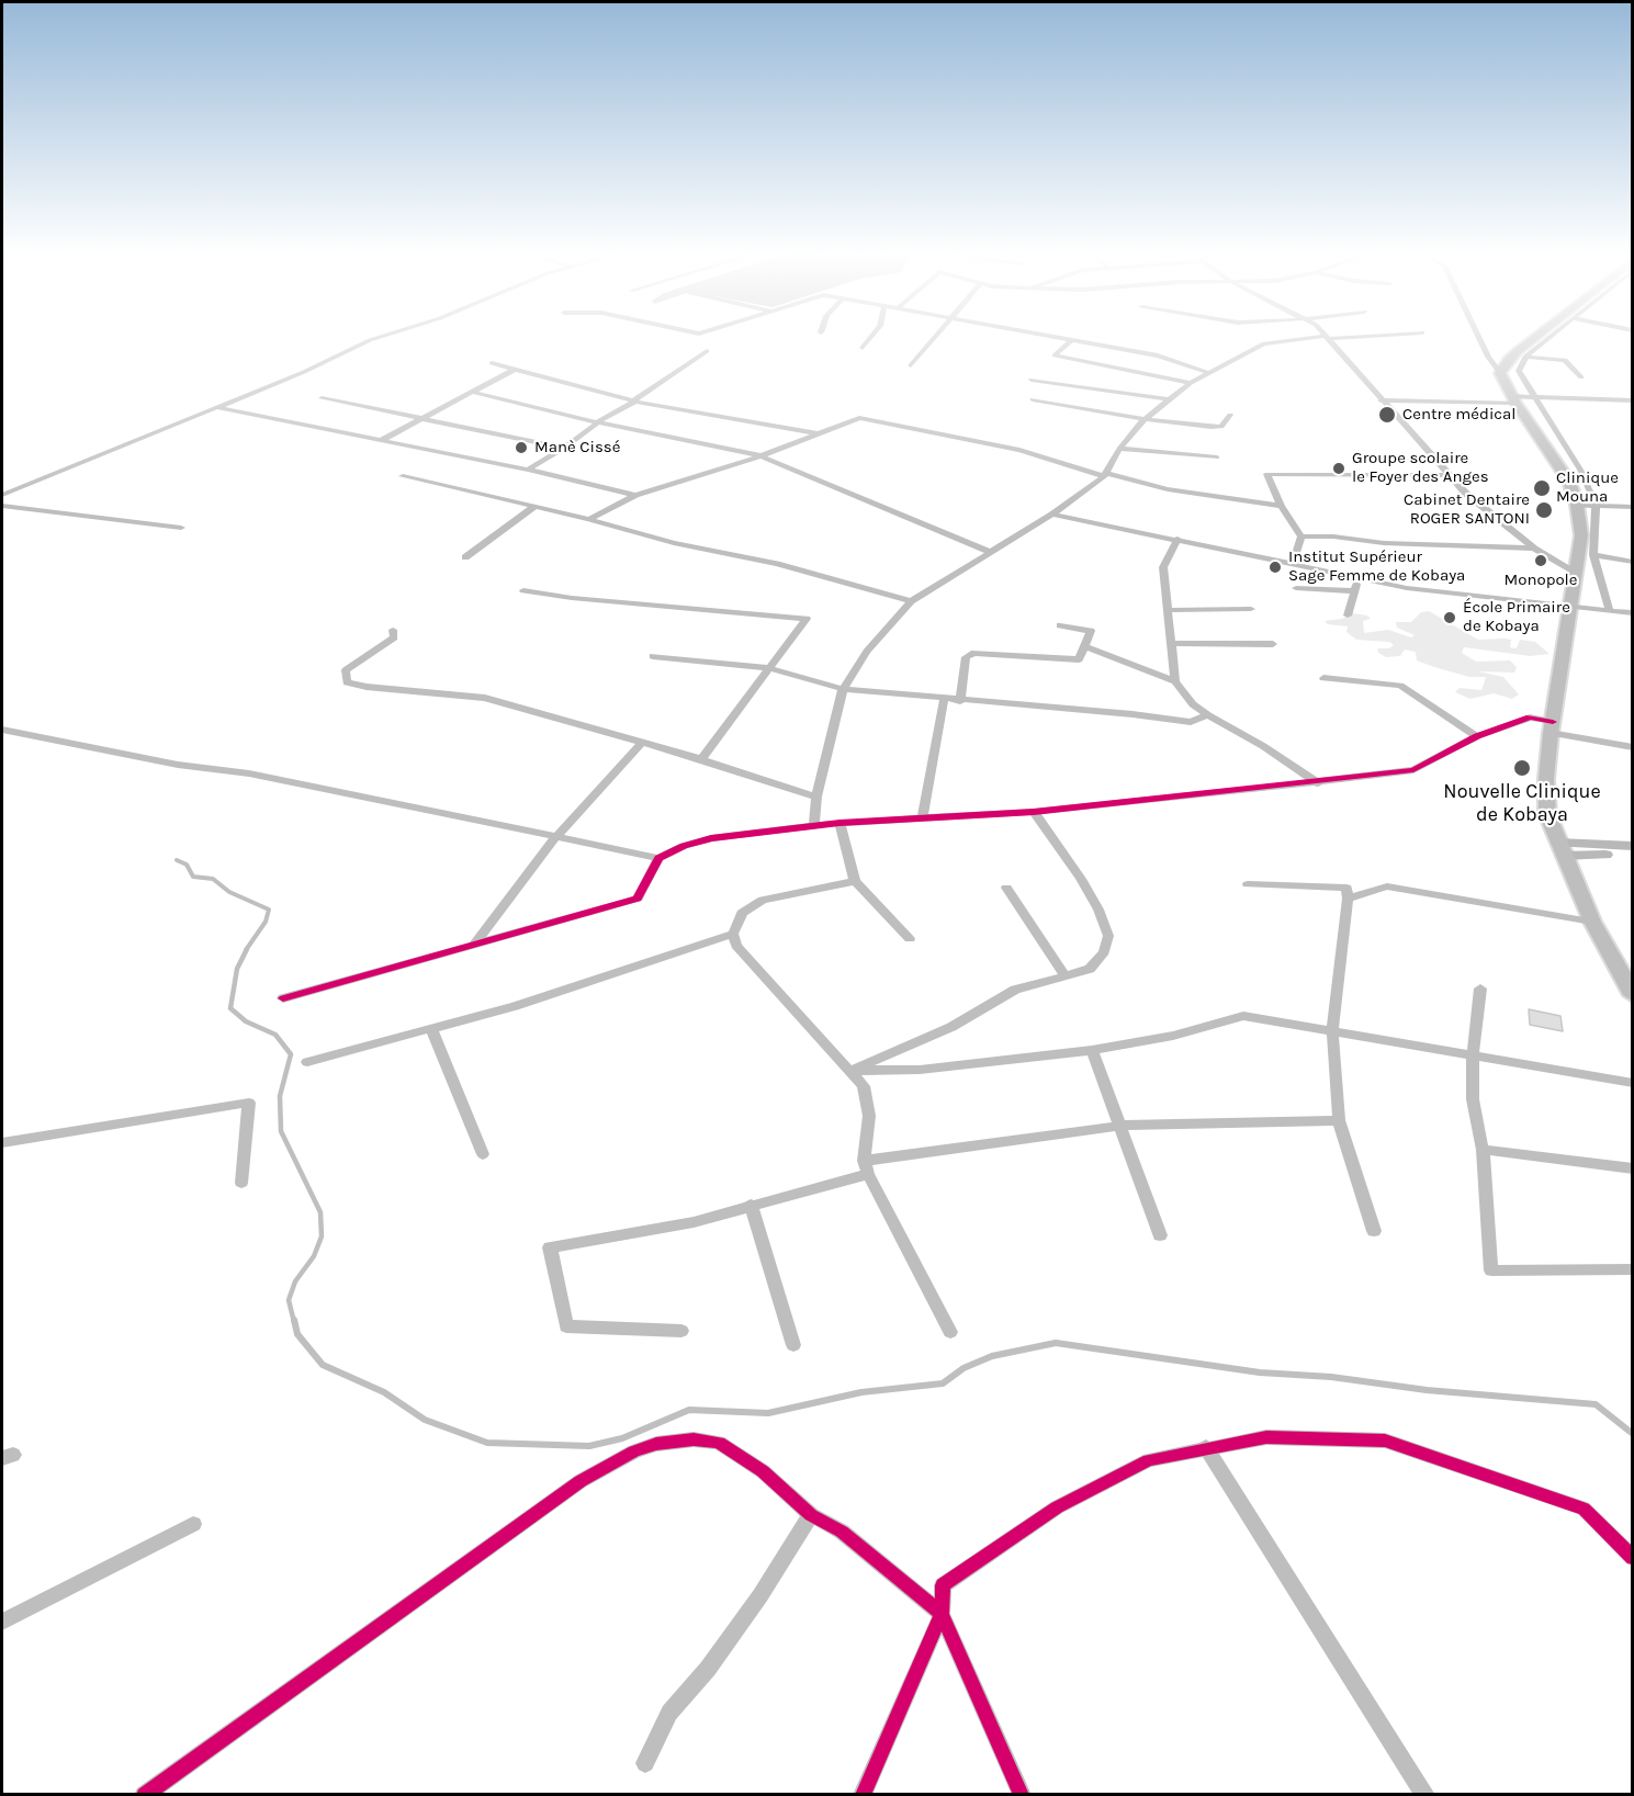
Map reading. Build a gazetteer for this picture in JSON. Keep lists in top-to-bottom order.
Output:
{
  "places": [
    "Centre médical",
    "Manè Cissé",
    "Groupe scolaire le Foyer des Anges",
    "Clinique Mouna",
    "Cabinet Dentaire ROGER SANTONI",
    "Monopole",
    "Institut Supérieur Sage Femme de Kobaya",
    "École Primaire de Kobaya",
    "Nouvelle Clinique de Kobaya"
  ]
}
